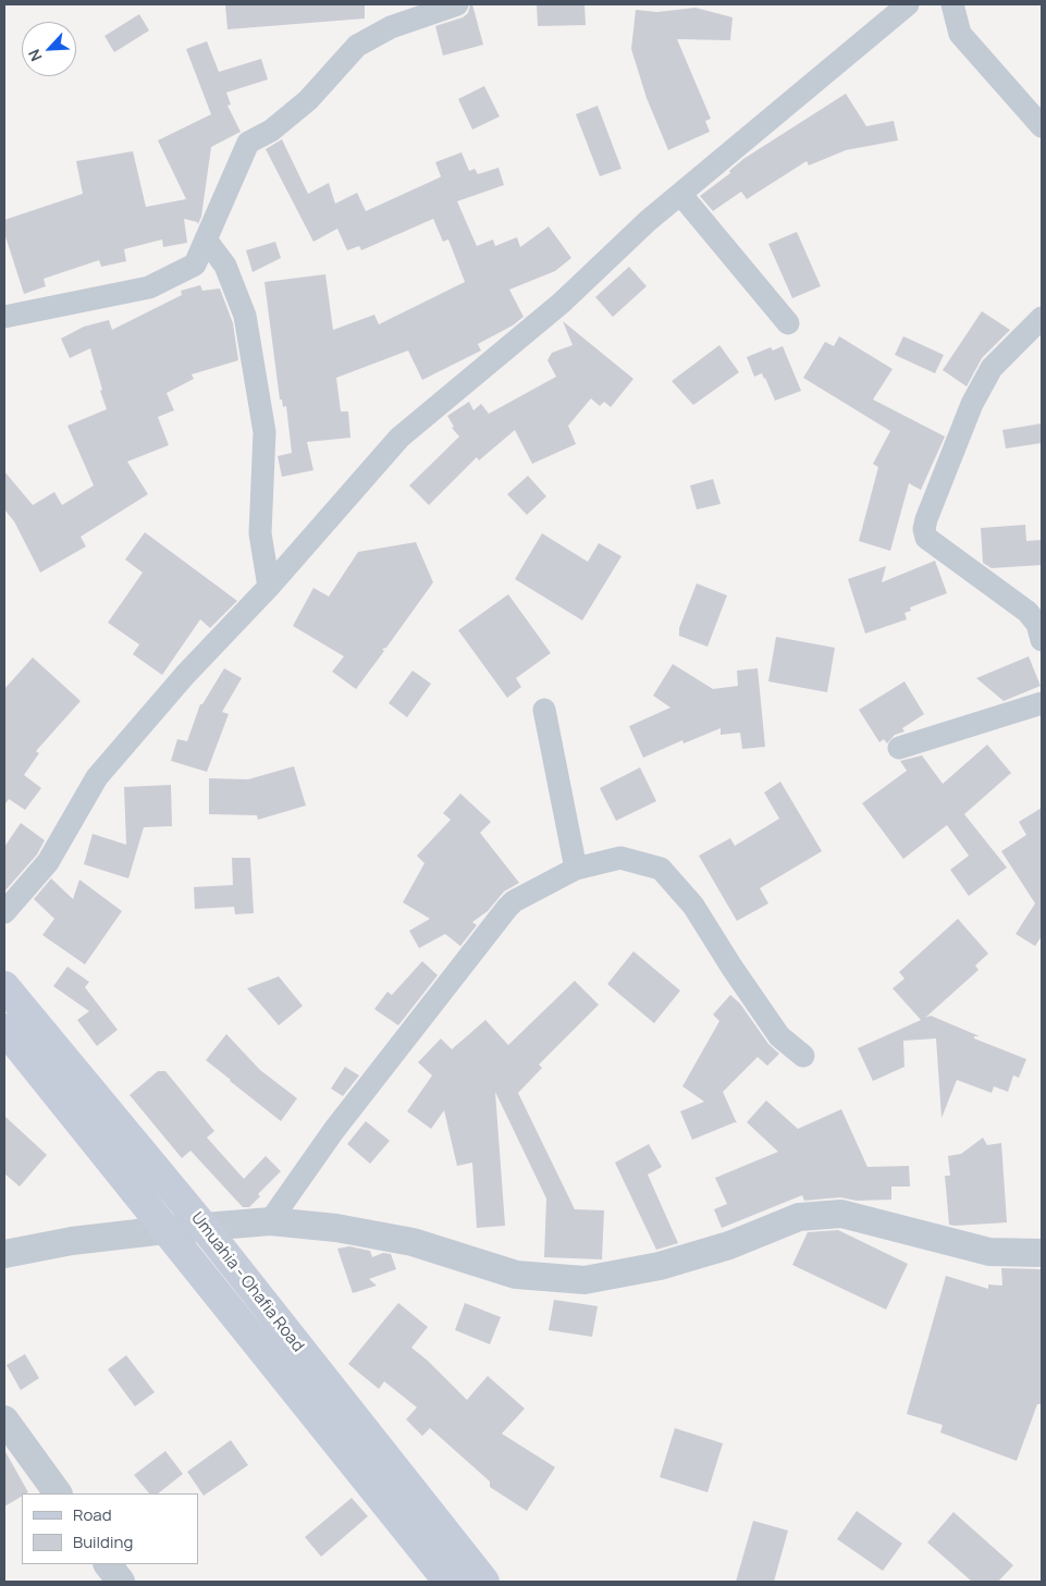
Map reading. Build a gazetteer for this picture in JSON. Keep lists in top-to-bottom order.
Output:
{
  "streets": {
    "main road": ["Umuahia - Ohafia Road"]
  },
  "legend": ["Road", "Building"],
  "north": "bottom left"
}
